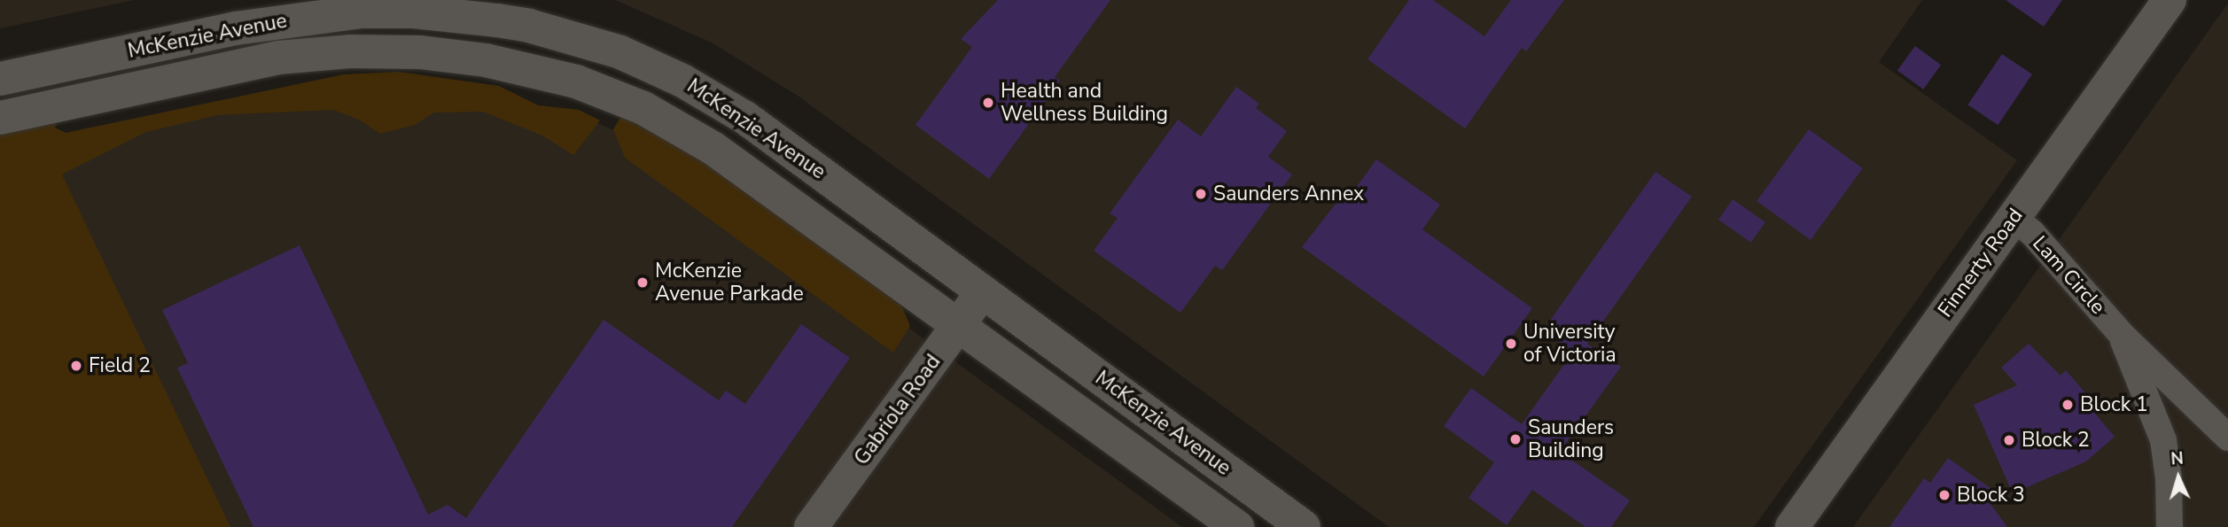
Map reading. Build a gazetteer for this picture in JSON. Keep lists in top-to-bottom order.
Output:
{
  "streets": {
    "main road": ["McKenzie Avenue", "Finnerty Road", "Gabriola Road"],
    "street": ["Lam Circle"]
  },
  "crossings": [
    ["McKenzie Avenue", "Gabriola Road"],
    ["Finnerty Road", "Lam Circle"]
  ],
  "places": [
    "Health and Wellness Building",
    "Saunders Annex",
    "McKenzie Avenue Parkade",
    "University of Victoria",
    "Field 2",
    "Block 1",
    "Saunders Building",
    "Block 2",
    "Block 3"
  ],
  "north": "top"
}
